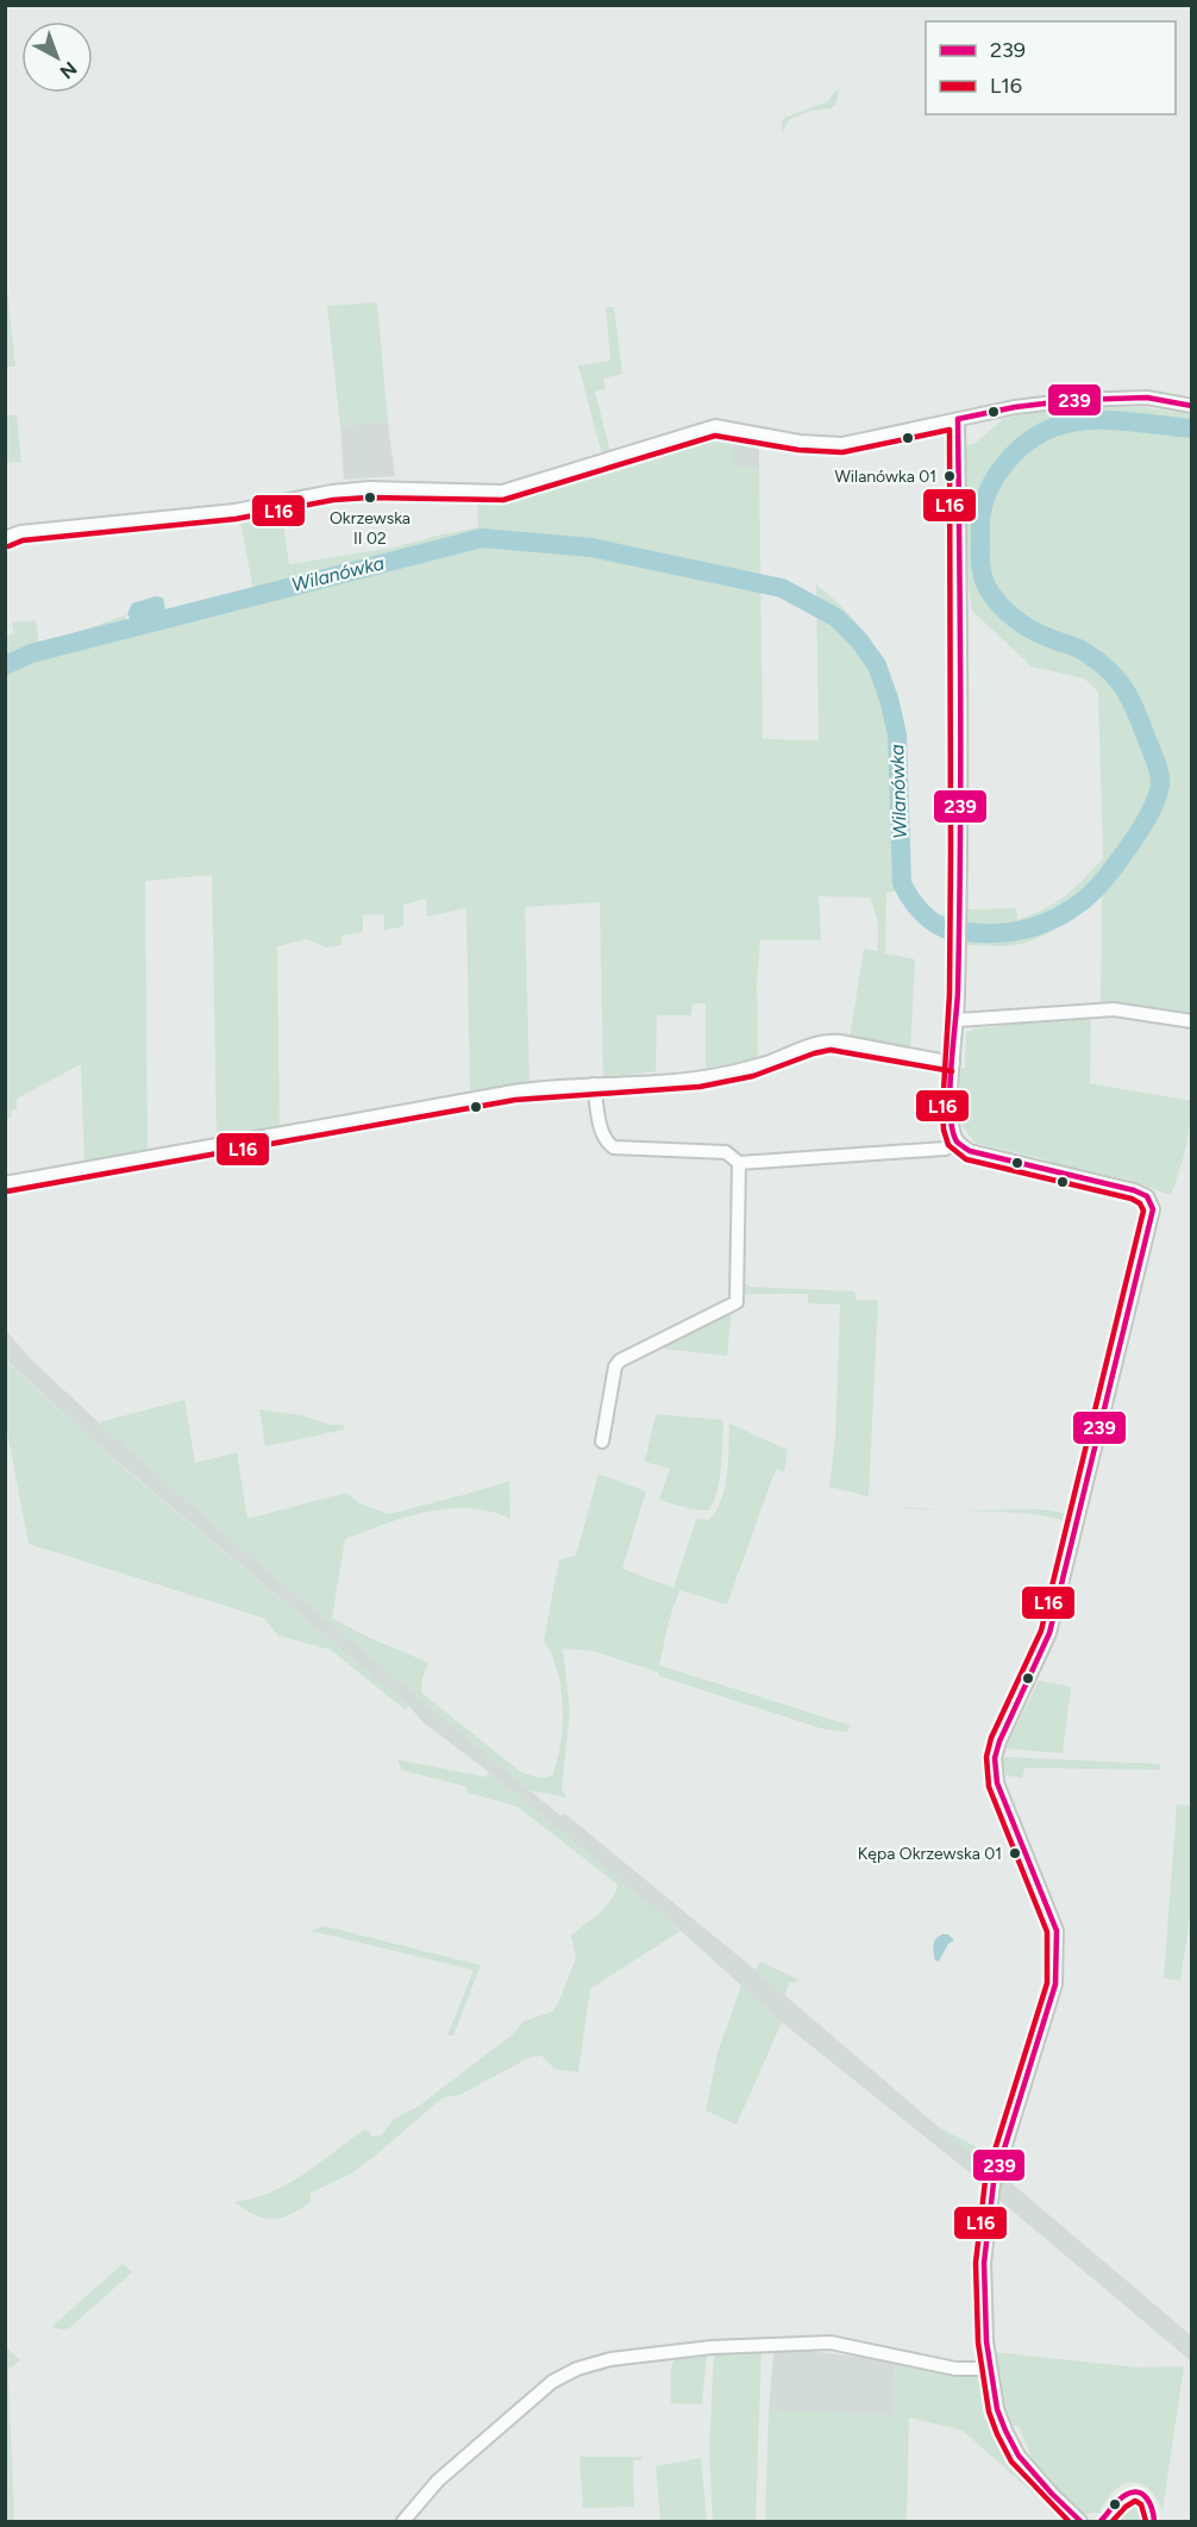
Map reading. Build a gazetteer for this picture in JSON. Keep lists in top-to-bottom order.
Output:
{
  "water": ["Wilanówka"],
  "places": ["Wilanówka 01", "Okrzewska II 02", "Kępa Okrzewska 01"],
  "lines": ["transit line 239", "transit line L16"],
  "legend": ["239", "L16"],
  "north": "bottom right"
}
